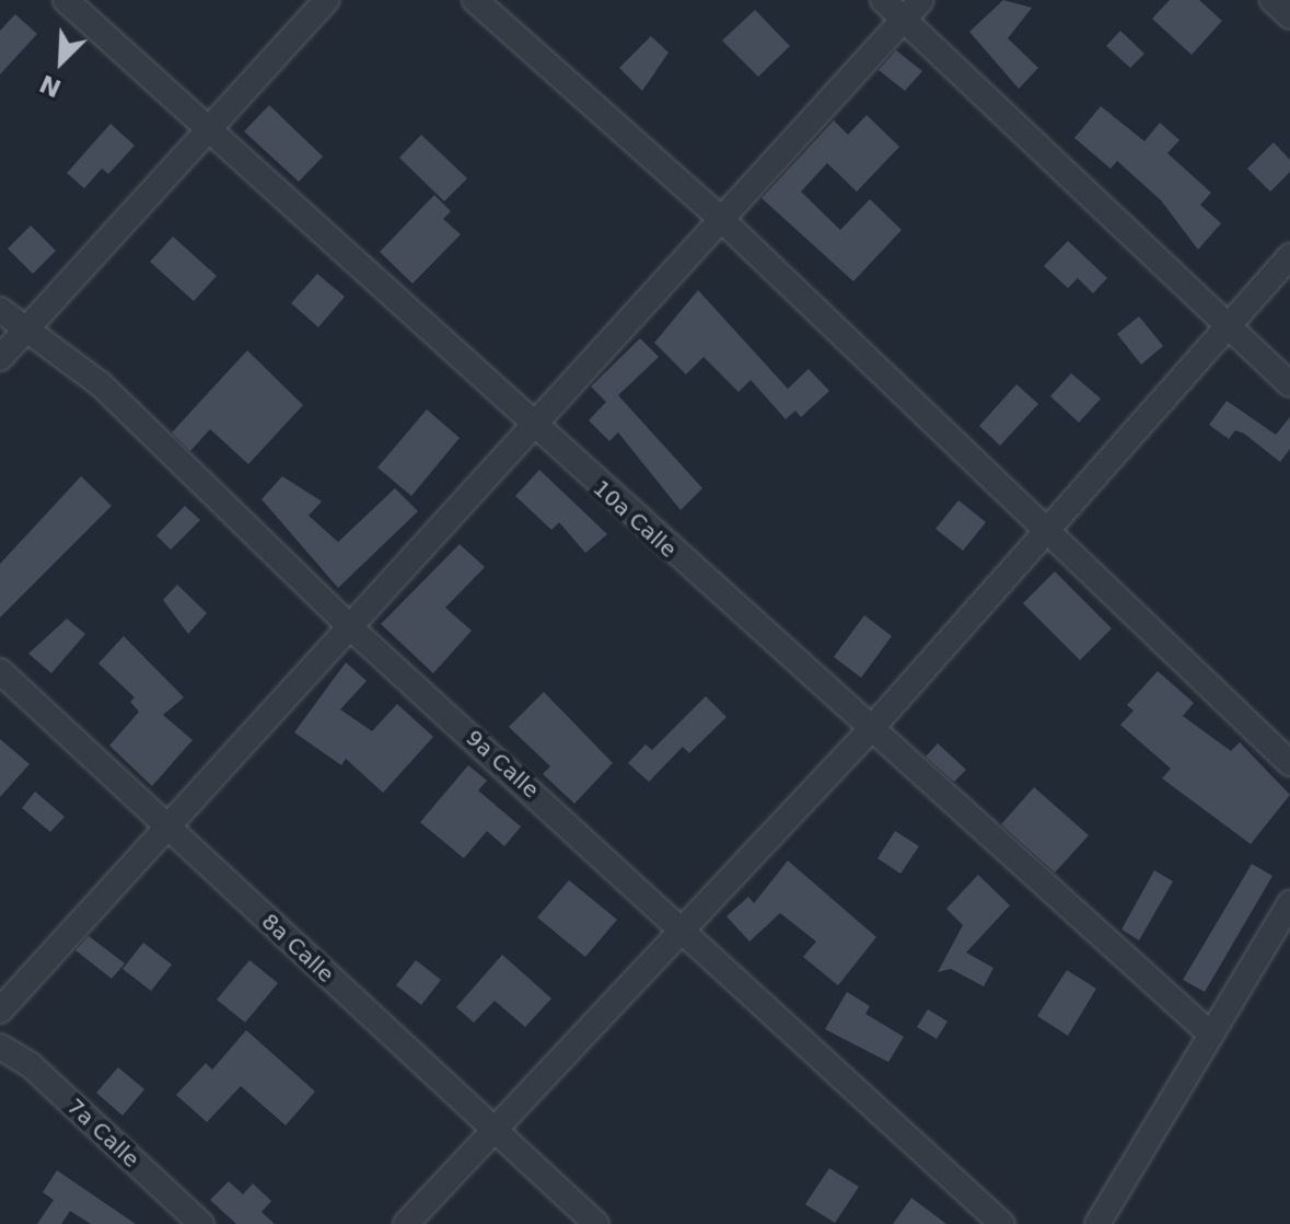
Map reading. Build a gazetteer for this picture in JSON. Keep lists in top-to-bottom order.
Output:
{
  "streets": {
    "street": [
      "10a Calle",
      "9a Calle",
      "8a Calle",
      "7a Calle"
    ]
  },
  "north": "bottom left"
}
